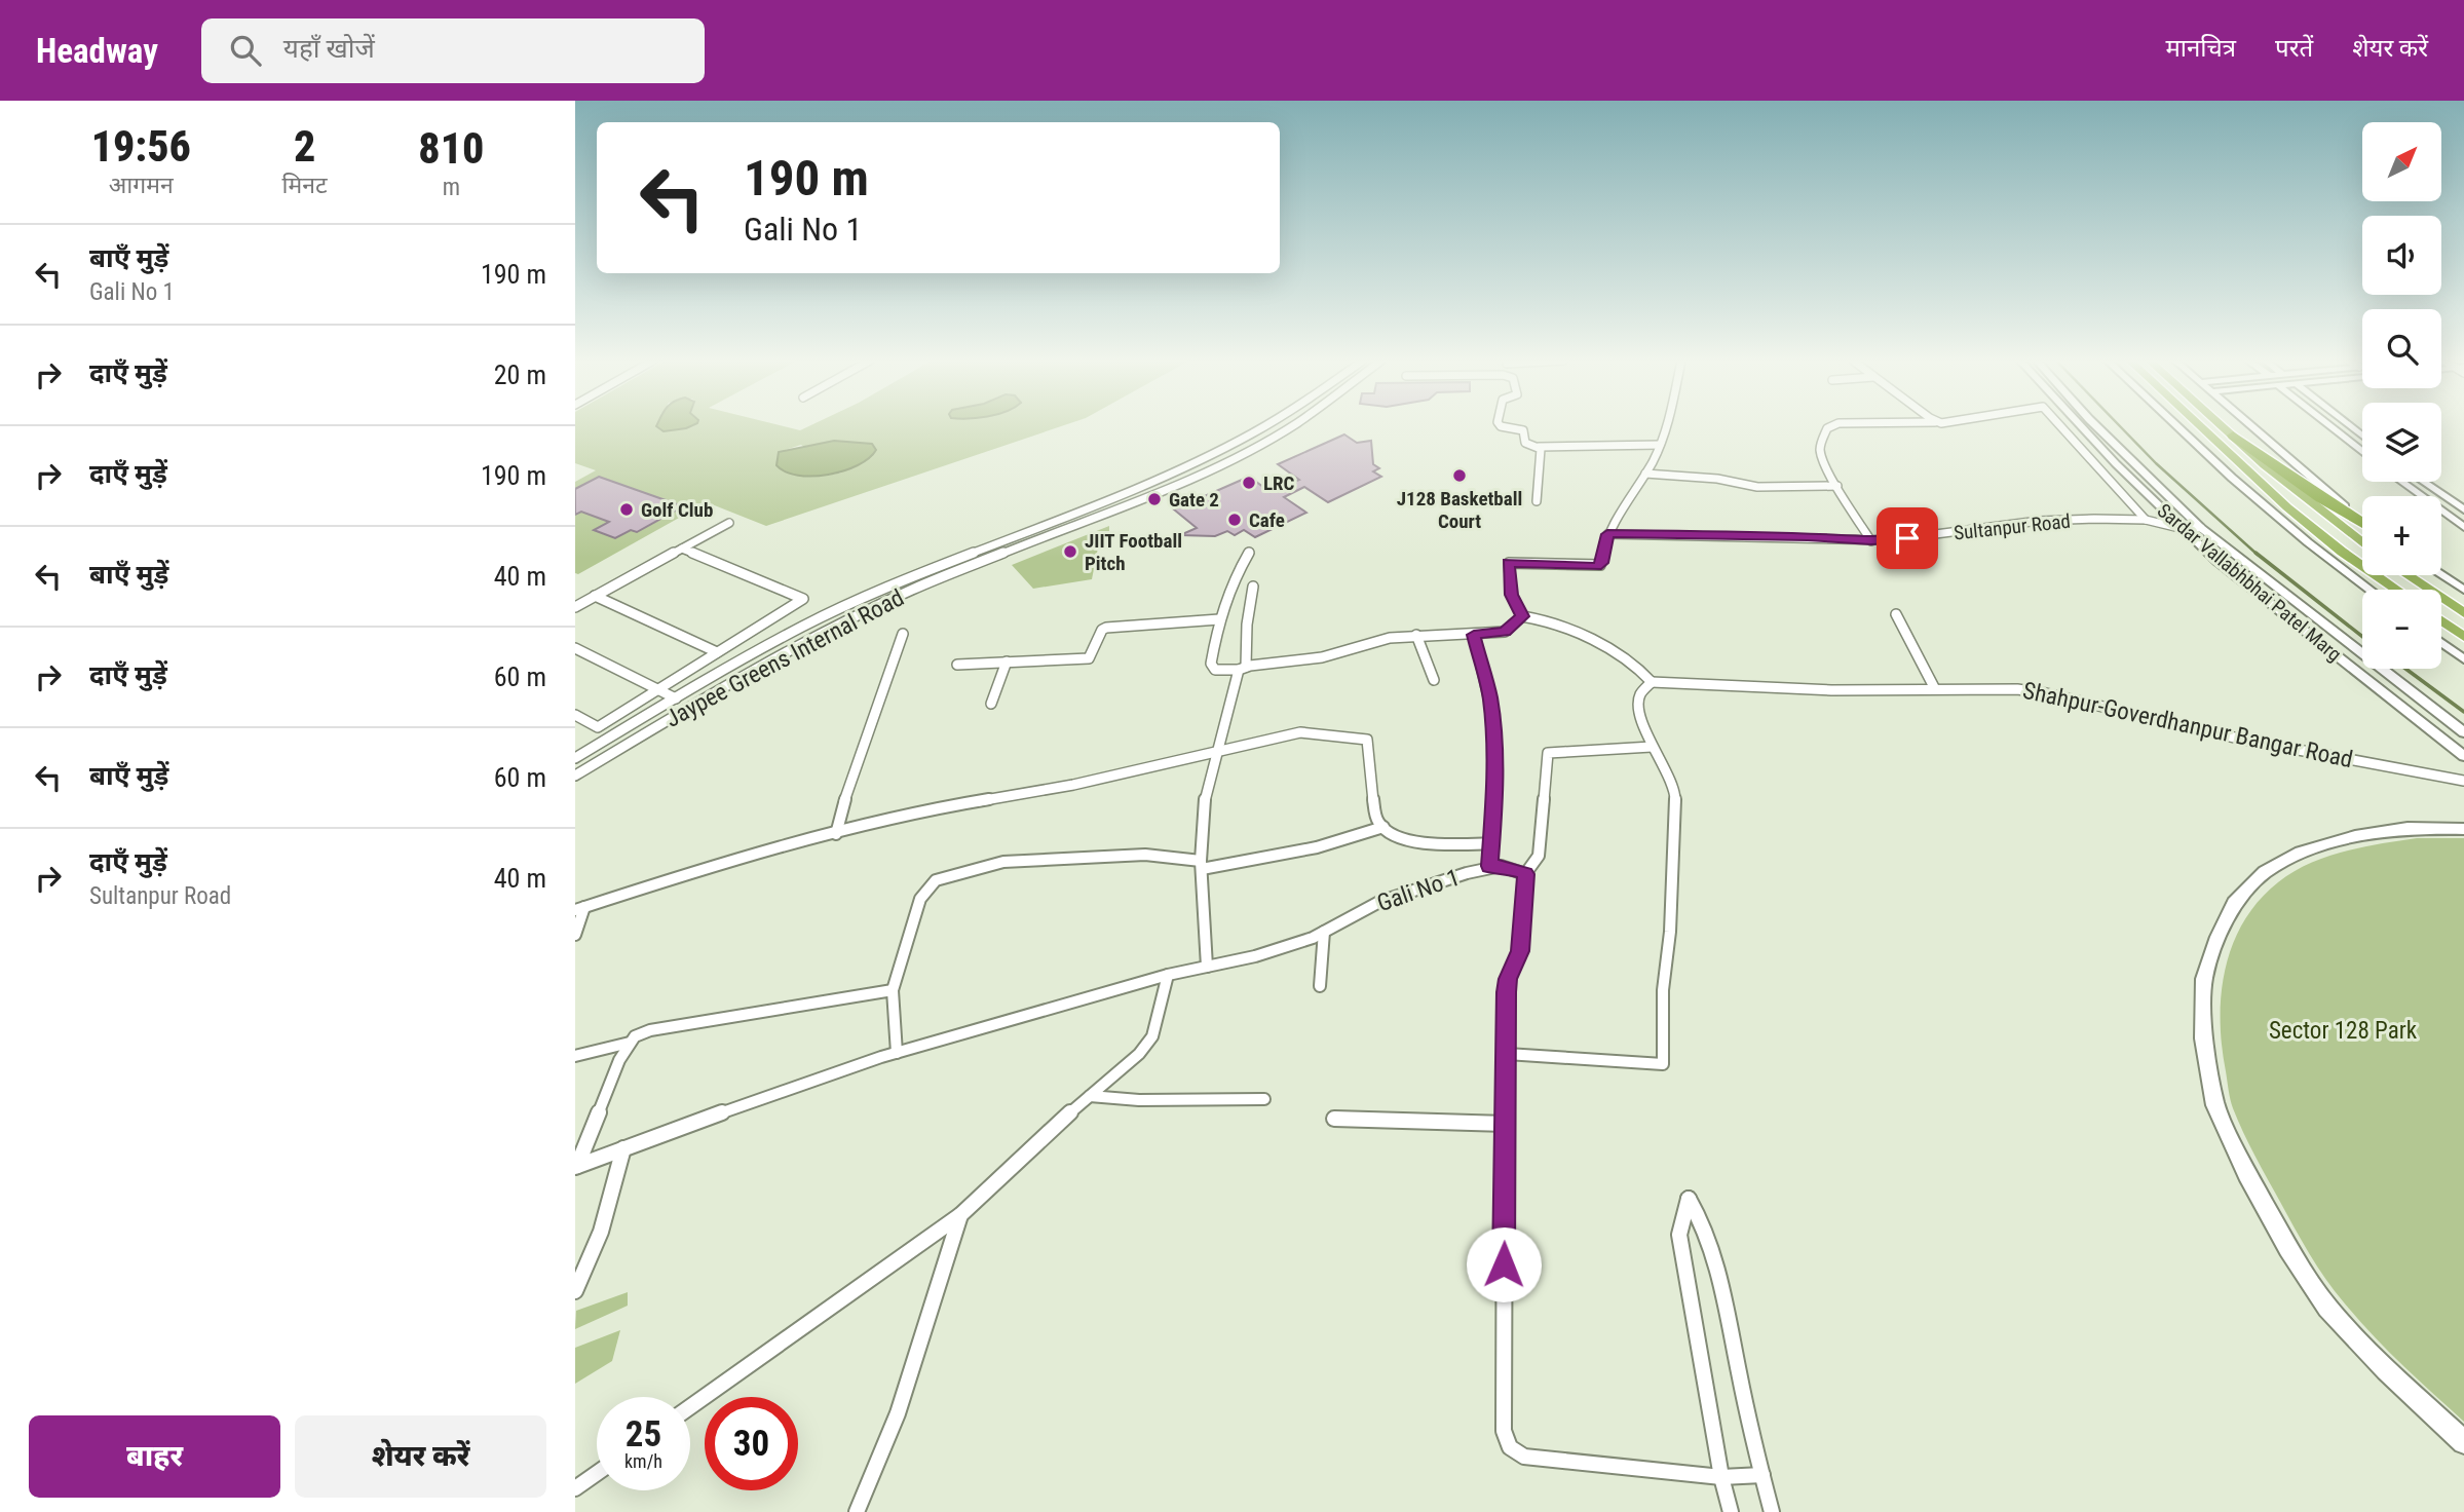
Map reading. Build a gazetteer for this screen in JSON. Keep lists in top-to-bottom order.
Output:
{
  "streets": {
    "street": [
      "Sultanpur Road",
      "Sardar Vallabhbhai Patel Marg",
      "Jaypee Greens Internal Road",
      "Shahpur-Goverdhanpur Bangar Road",
      "Gali No 1"
    ]
  },
  "crossings": [
    ["Sultanpur Road", "Sardar Vallabhbhai Patel Marg"]
  ],
  "parks": ["Sector 128 Park"],
  "places": [
    "J128 Basketball Court",
    "LRC",
    "Gate 2",
    "Golf Club",
    "Cafe",
    "JIIT Football Pitch"
  ],
  "north": "top right",
  "page": {
    "header": "Headway",
    "search": "यहाँ खोजें",
    "nav": ["मानचित्र", "परतें", "शेयर करें"],
    "eta": [
      "19:56",
      "आगमन",
      "2",
      "मिनट",
      "810",
      "m"
    ],
    "map_buttons": ["+", "−"],
    "turn": ["190 m", "Gali No 1"],
    "list": [
      {
        "name": "बाएँ मुड़ें",
        "note": "Gali No 1",
        "value": "190 m"
      },
      {
        "name": "दाएँ मुड़ें",
        "value": "20 m"
      },
      {
        "name": "दाएँ मुड़ें",
        "value": "190 m"
      },
      {
        "name": "बाएँ मुड़ें",
        "value": "40 m"
      },
      {
        "name": "दाएँ मुड़ें",
        "value": "60 m"
      },
      {
        "name": "बाएँ मुड़ें",
        "value": "60 m"
      },
      {
        "name": "दाएँ मुड़ें",
        "note": "Sultanpur Road",
        "value": "40 m"
      }
    ],
    "speed": "25 km/h",
    "limit": "30",
    "buttons": ["बाहर", "शेयर करें"]
  }
}
